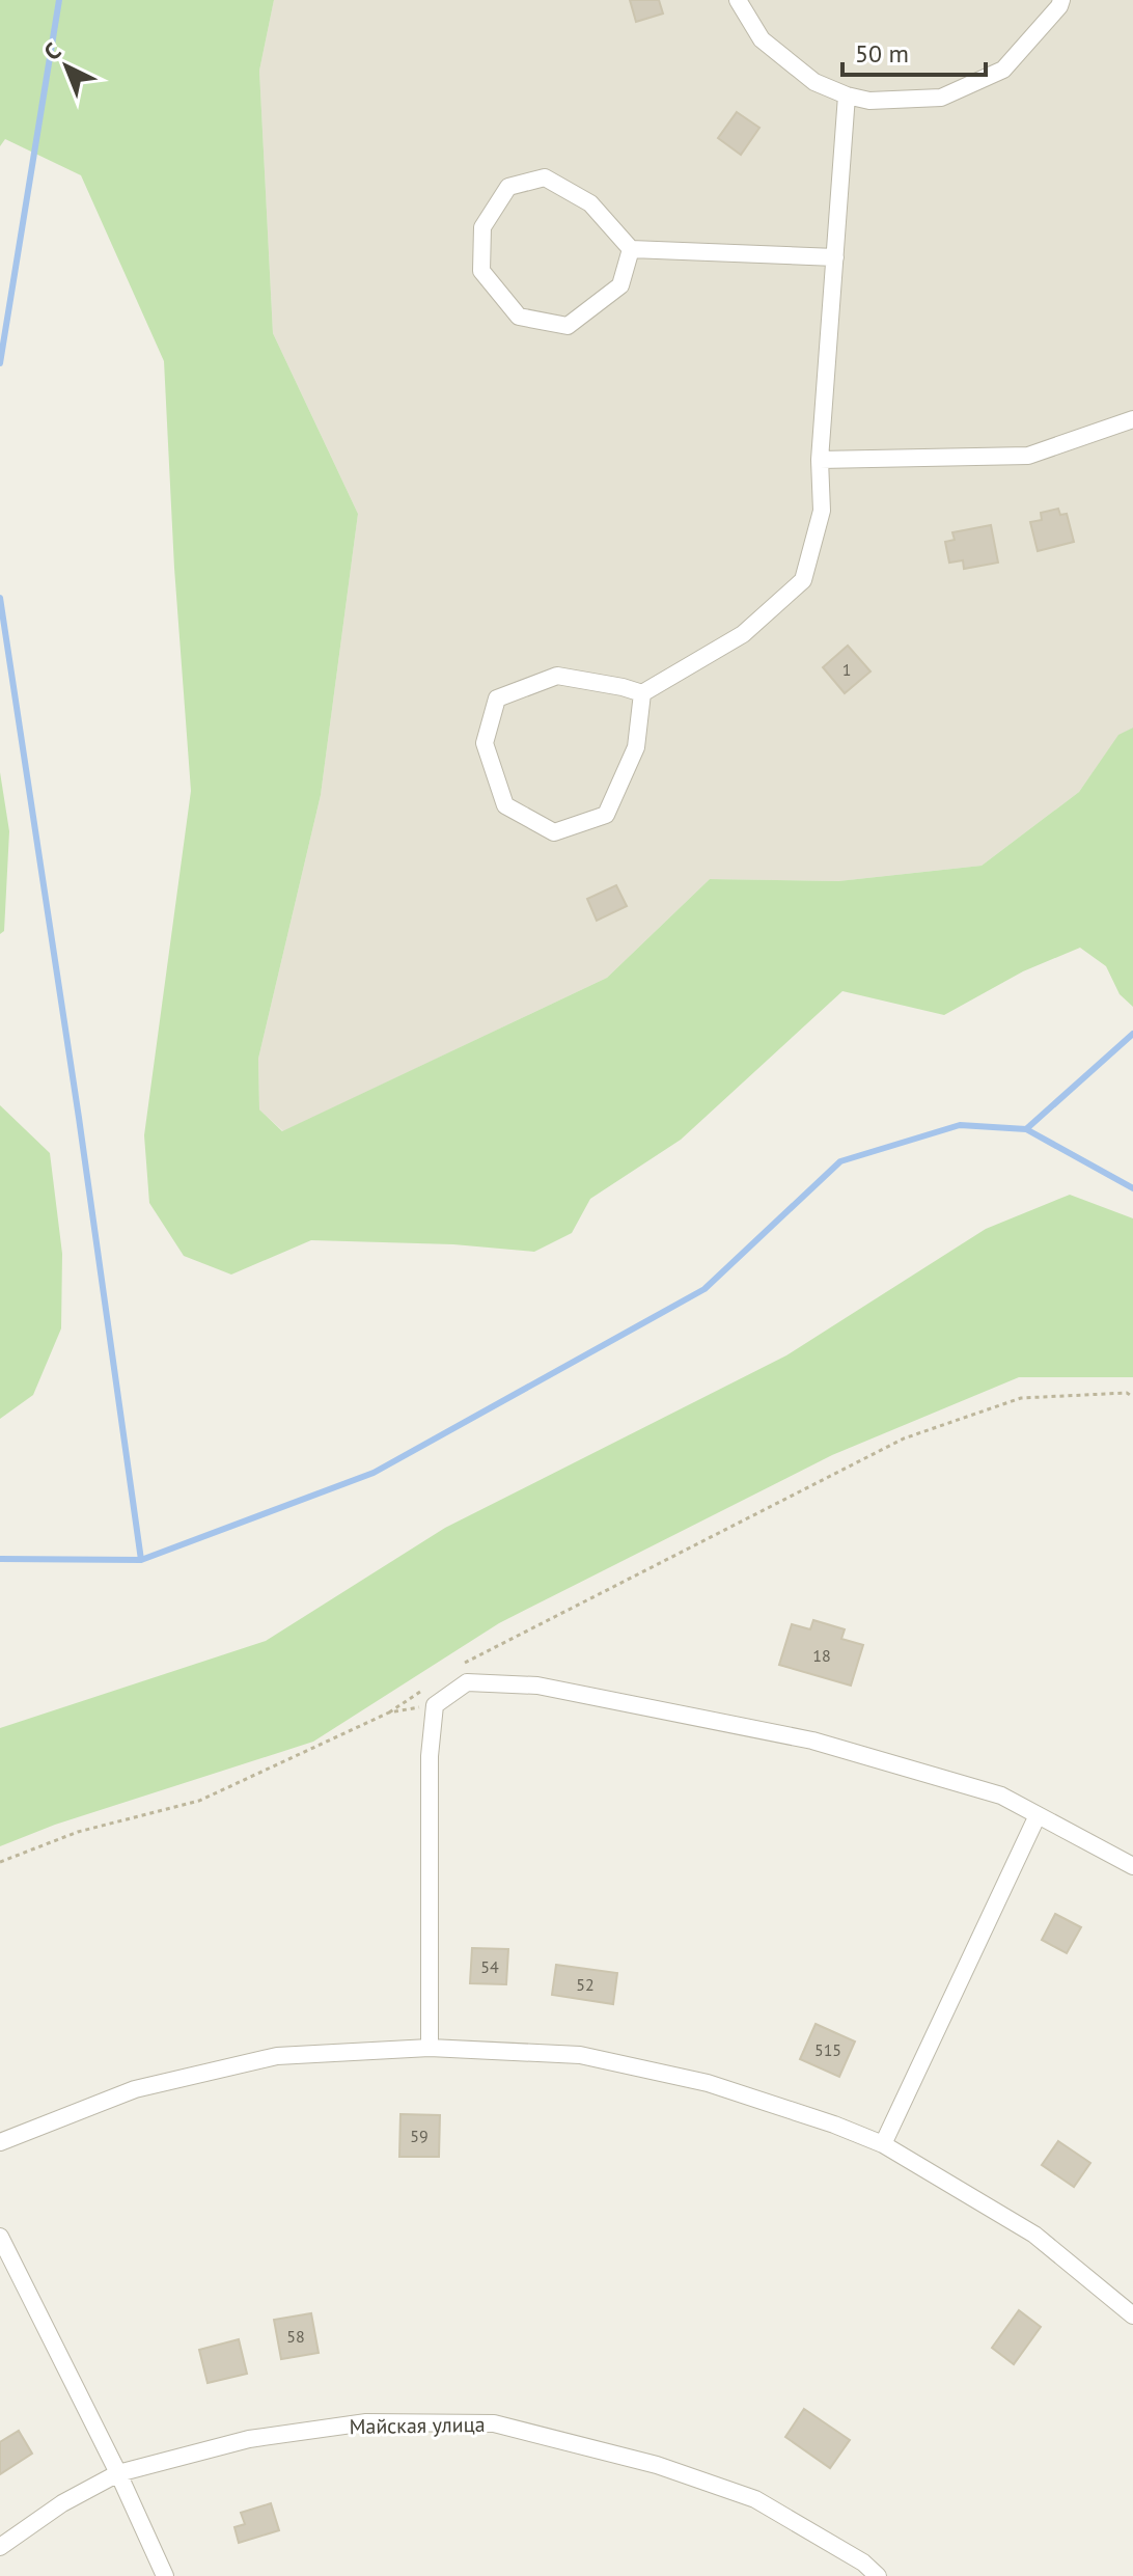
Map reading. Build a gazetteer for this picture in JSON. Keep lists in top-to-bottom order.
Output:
{
  "streets": {
    "street": ["Майская улица"]
  },
  "house_numbers": [
    "1",
    "18",
    "54",
    "52",
    "515",
    "59",
    "58"
  ],
  "scale_bar": "50 m",
  "north": "top left"
}
